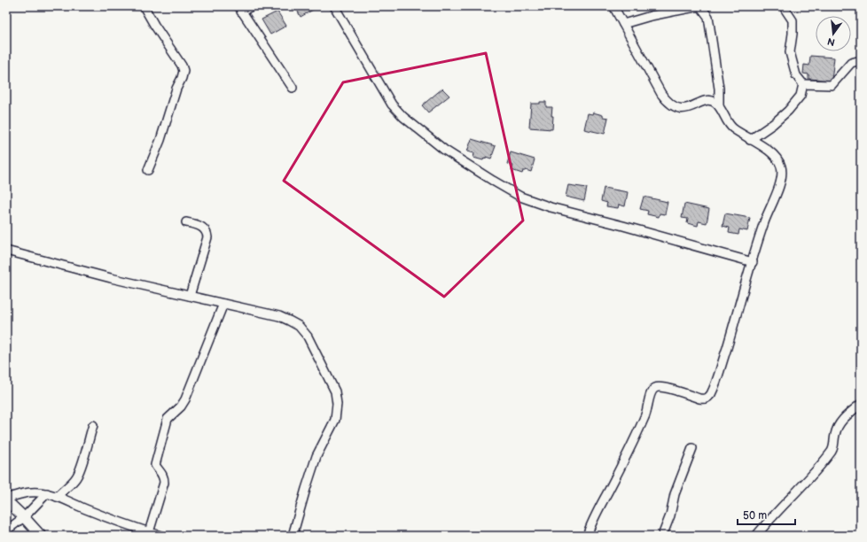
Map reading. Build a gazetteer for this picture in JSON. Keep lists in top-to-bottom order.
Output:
{
  "scale_bar": "50 m",
  "north": "bottom"
}
